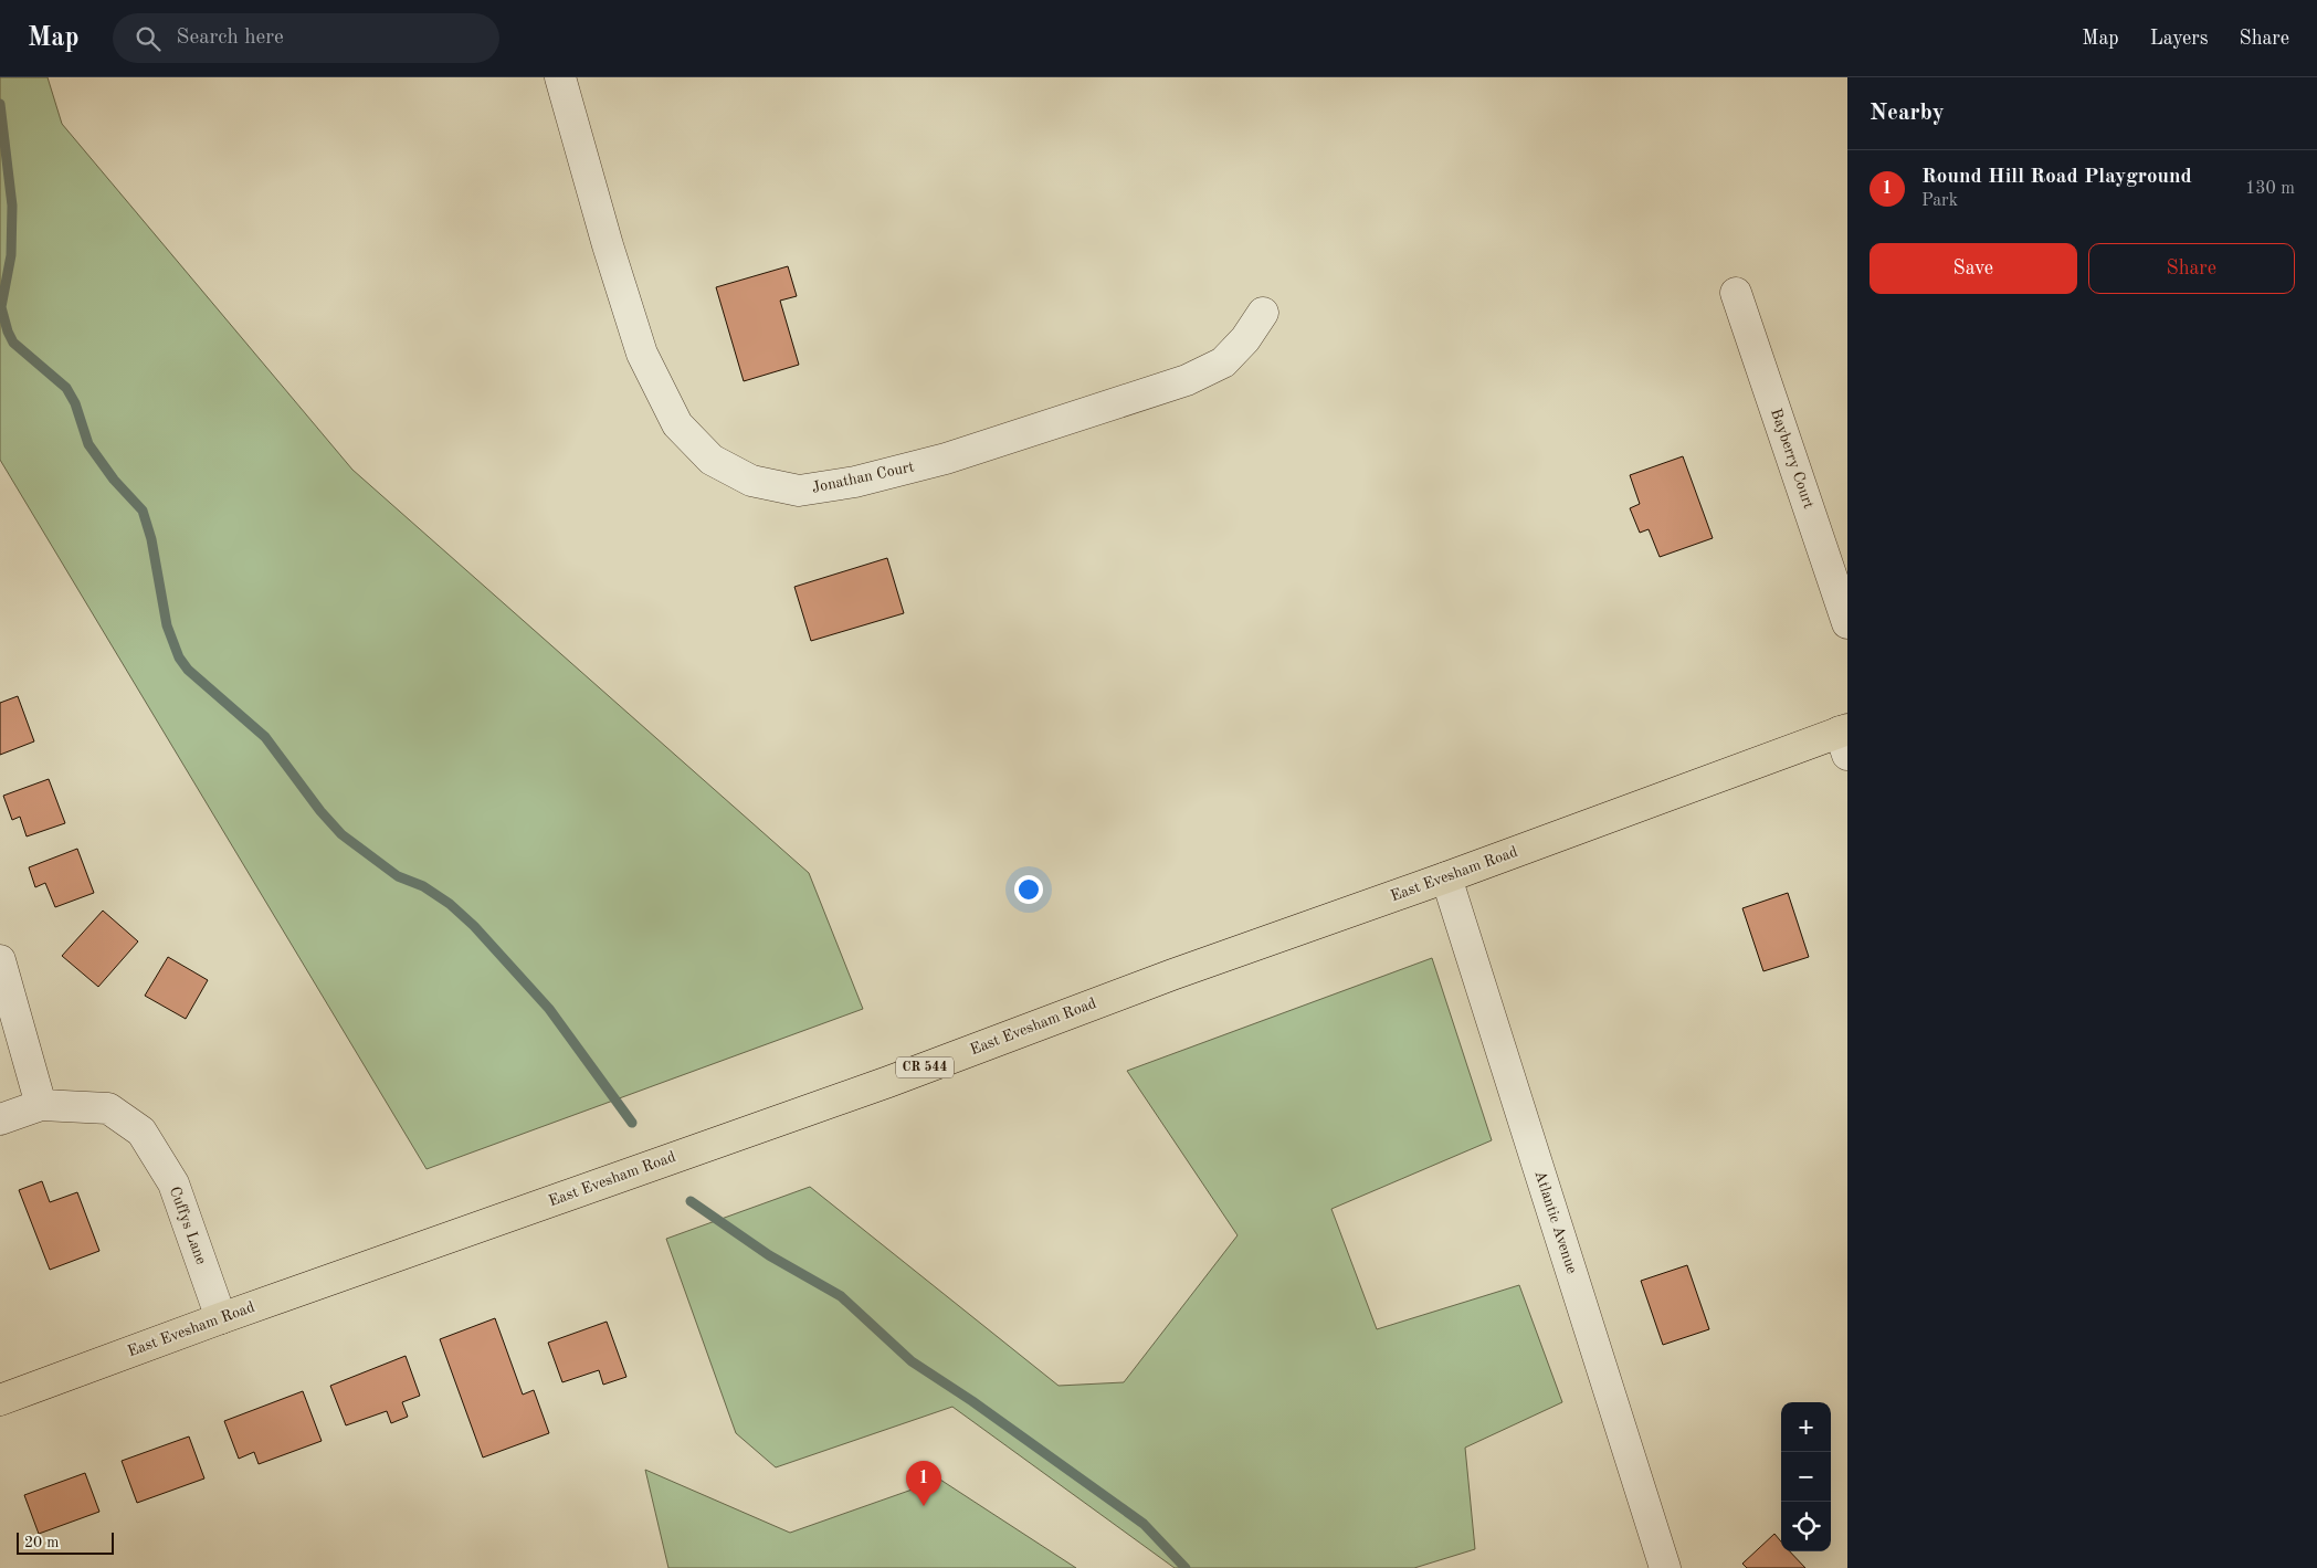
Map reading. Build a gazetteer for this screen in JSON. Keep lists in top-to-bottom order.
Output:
{
  "streets": {
    "main road": ["East Evesham Road", "CR 544"],
    "street": [
      "Bayberry Court",
      "Jonathan Court",
      "Atlantic Avenue",
      "Cuffys Lane"
    ]
  },
  "crossings": [
    ["East Evesham Road", "Atlantic Avenue"],
    ["East Evesham Road", "Cuffys Lane"]
  ],
  "scale_bar": "20 m",
  "page": {
    "header": "Map",
    "search": "Search here",
    "nav": ["Map", "Layers", "Share"],
    "heading": "Nearby",
    "list": [
      {
        "mark": "1",
        "name": "Round Hill Road Playground",
        "note": "Park",
        "value": "130 m"
      }
    ],
    "buttons": ["Save", "Share"],
    "map_buttons": ["+", "−"],
    "pins": "1",
    "scale": "20 m"
  }
}
